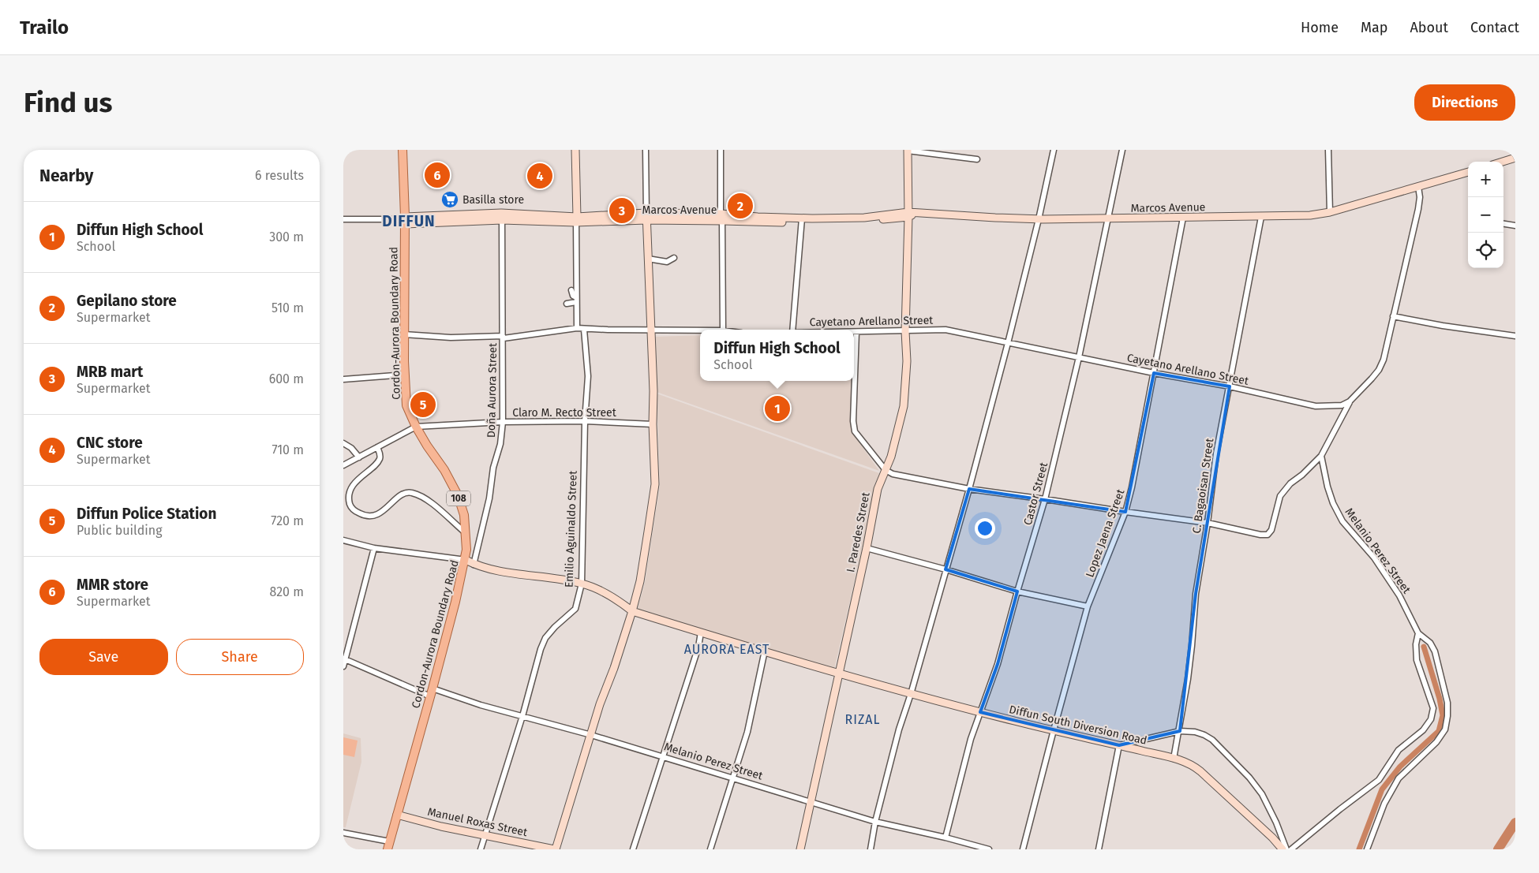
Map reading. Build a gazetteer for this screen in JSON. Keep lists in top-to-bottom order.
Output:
{
  "streets": {
    "main road": ["Cordon-Aurora Boundary Road", "108"],
    "street": [
      "Marcos Avenue",
      "Cayetano Arellano Street",
      "Doña Aurora Street",
      "Claro M. Recto Street",
      "C. Bagaoisan Street",
      "Castor Street",
      "Emilio Aguinaldo Street",
      "I. Paredes Street",
      "Lopez Jaena Street",
      "Melanio Perez Street",
      "Diffun South Diversion Road",
      "Manuel Roxas Street"
    ]
  },
  "crossings": [
    ["Marcos Avenue", "Cordon-Aurora Boundary Road"],
    ["Marcos Avenue", "Doña Aurora Street"],
    ["Marcos Avenue", "C. Bagaoisan Street"],
    ["Marcos Avenue", "Castor Street"],
    ["Marcos Avenue", "I. Paredes Street"],
    ["Marcos Avenue", "Lopez Jaena Street"],
    ["Cayetano Arellano Street", "C. Bagaoisan Street"],
    ["Cayetano Arellano Street", "Castor Street"],
    ["Cayetano Arellano Street", "I. Paredes Street"],
    ["Cayetano Arellano Street", "Lopez Jaena Street"],
    ["Cordon-Aurora Boundary Road", "Claro M. Recto Street"],
    ["Cordon-Aurora Boundary Road", "Melanio Perez Street"],
    ["Cordon-Aurora Boundary Road", "Manuel Roxas Street"],
    ["Doña Aurora Street", "Claro M. Recto Street"],
    ["Claro M. Recto Street", "Emilio Aguinaldo Street"],
    ["C. Bagaoisan Street", "Diffun South Diversion Road"],
    ["Castor Street", "Melanio Perez Street"],
    ["Castor Street", "Diffun South Diversion Road"],
    ["Emilio Aguinaldo Street", "Melanio Perez Street"],
    ["Emilio Aguinaldo Street", "Manuel Roxas Street"],
    ["I. Paredes Street", "Melanio Perez Street"],
    ["I. Paredes Street", "Diffun South Diversion Road"],
    ["Lopez Jaena Street", "Diffun South Diversion Road"]
  ],
  "districts": ["DIFFUN", "AURORA EAST", "RIZAL"],
  "places": {
    "supermarket": ["Basilla store"]
  },
  "page": {
    "header": "Trailo",
    "nav": [
      "Home",
      "Map",
      "About",
      "Contact"
    ],
    "buttons": [
      "Directions",
      ["Save", "Share"]
    ],
    "title": "Find us",
    "heading": ["Nearby", "6 results"],
    "pins": [
      "6",
      "4",
      "2",
      "3",
      "5",
      "1"
    ],
    "map_buttons": ["+", "−"],
    "list": [
      {
        "mark": "1",
        "name": "Diffun High School",
        "note": "School",
        "value": "300 m"
      },
      {
        "mark": "2",
        "name": "Gepilano store",
        "note": "Supermarket",
        "value": "510 m"
      },
      {
        "mark": "3",
        "name": "MRB mart",
        "note": "Supermarket",
        "value": "600 m"
      },
      {
        "mark": "4",
        "name": "CNC store",
        "note": "Supermarket",
        "value": "710 m"
      },
      {
        "mark": "5",
        "name": "Diffun Police Station",
        "note": "Public building",
        "value": "720 m"
      },
      {
        "mark": "6",
        "name": "MMR store",
        "note": "Supermarket",
        "value": "820 m"
      }
    ],
    "popup": ["Diffun High School", "School"]
  }
}
